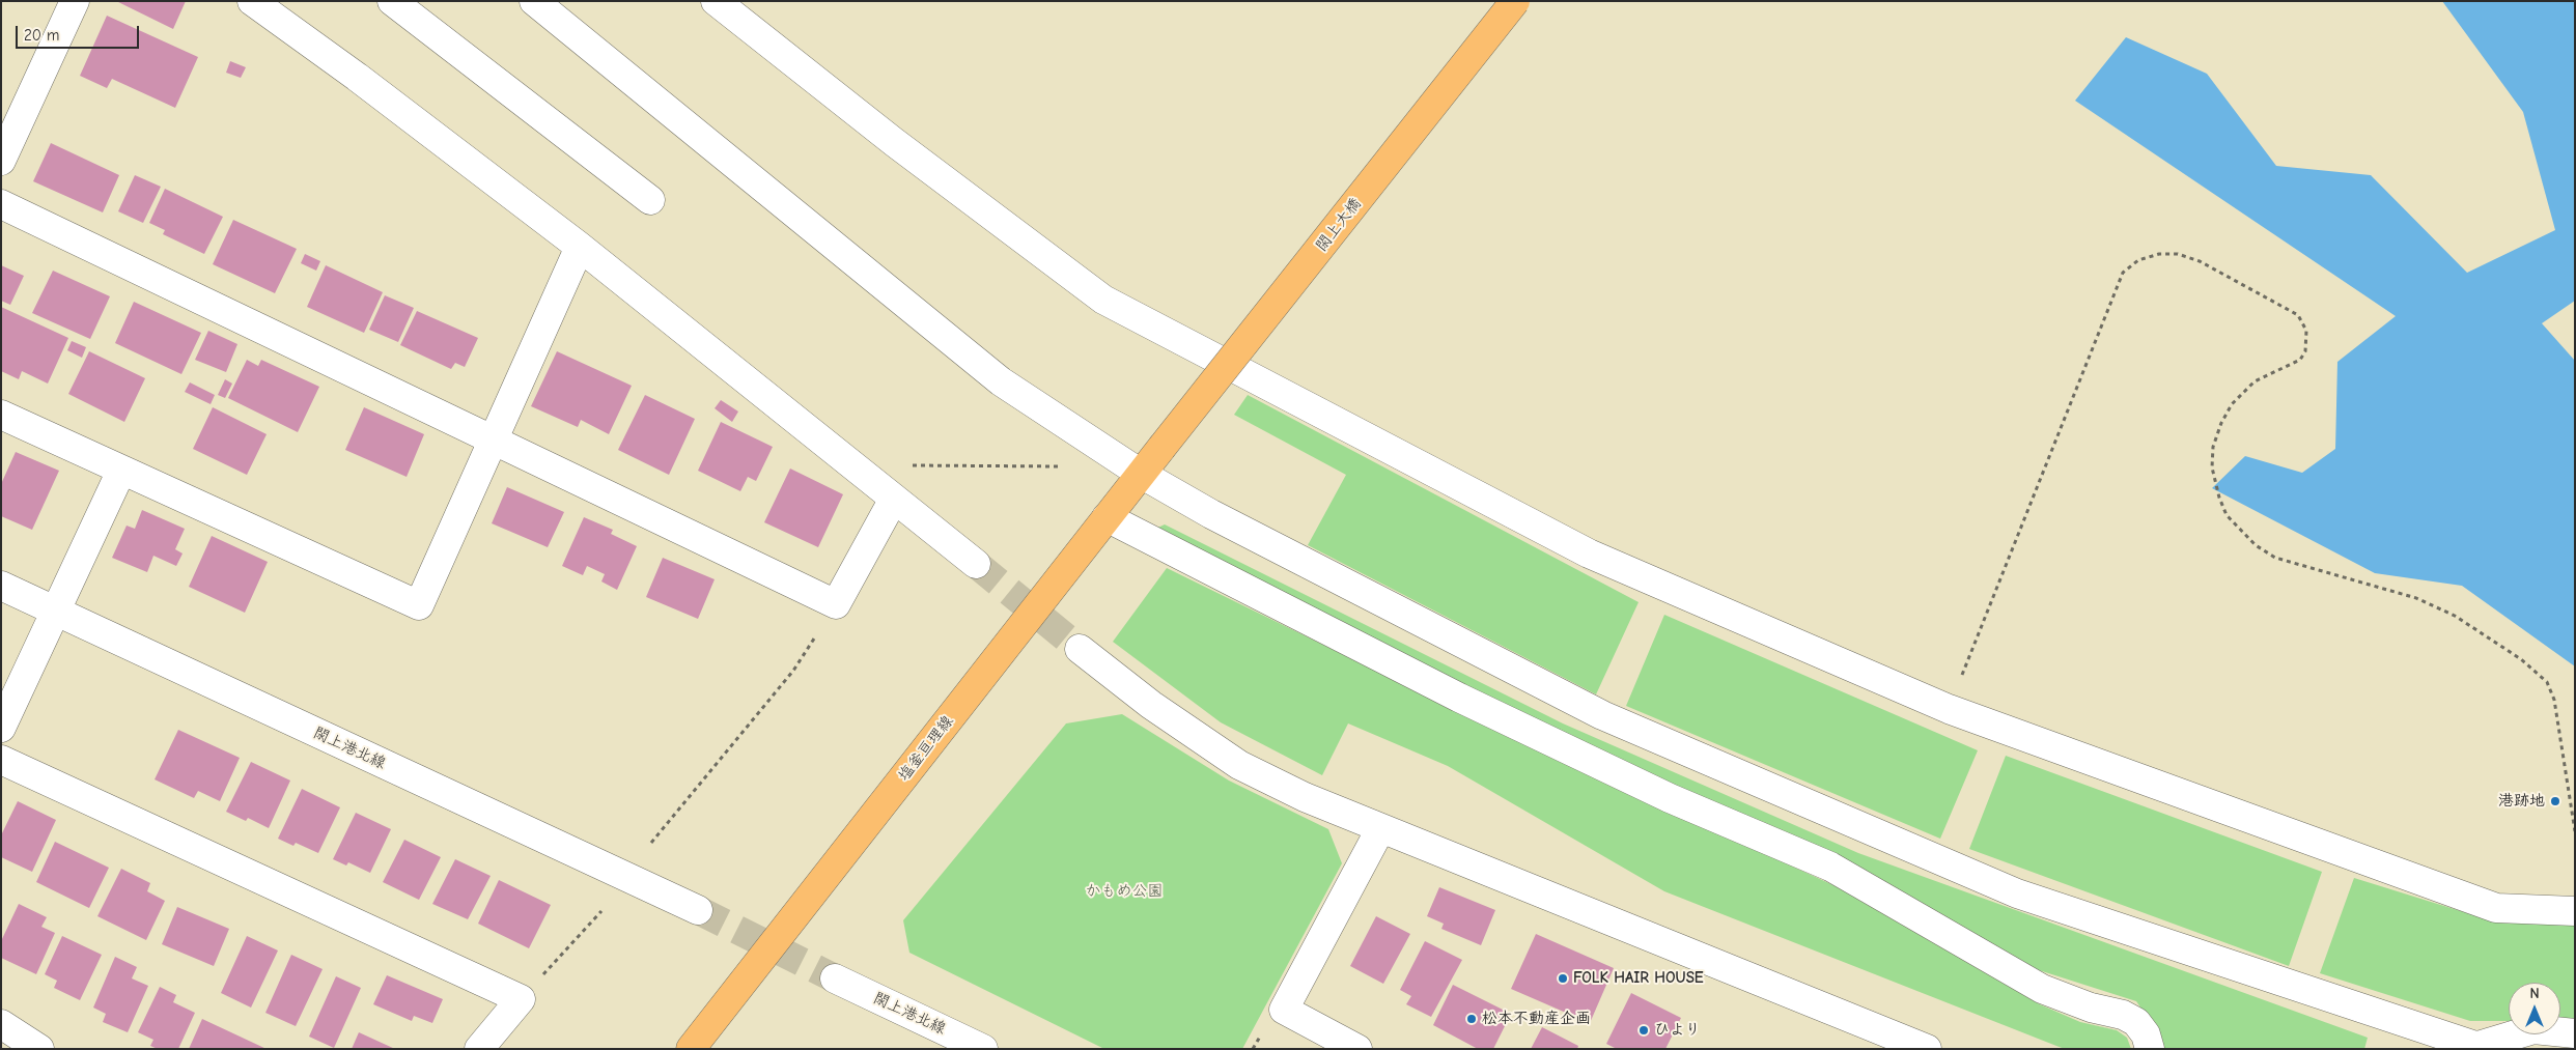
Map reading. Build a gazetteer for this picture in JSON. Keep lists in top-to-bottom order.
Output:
{
  "streets": {
    "main road": ["閖上大橋", "塩釜亘理線"],
    "street": ["閖上港北線"]
  },
  "crossings": [
    ["閖上大橋", "塩釜亘理線"]
  ],
  "parks": ["かもめ公園"],
  "places": [
    "港跡地",
    "FOLK HAIR HOUSE",
    "松本不動産企画",
    "ひより"
  ],
  "scale_bar": "20 m",
  "north": "top"
}
